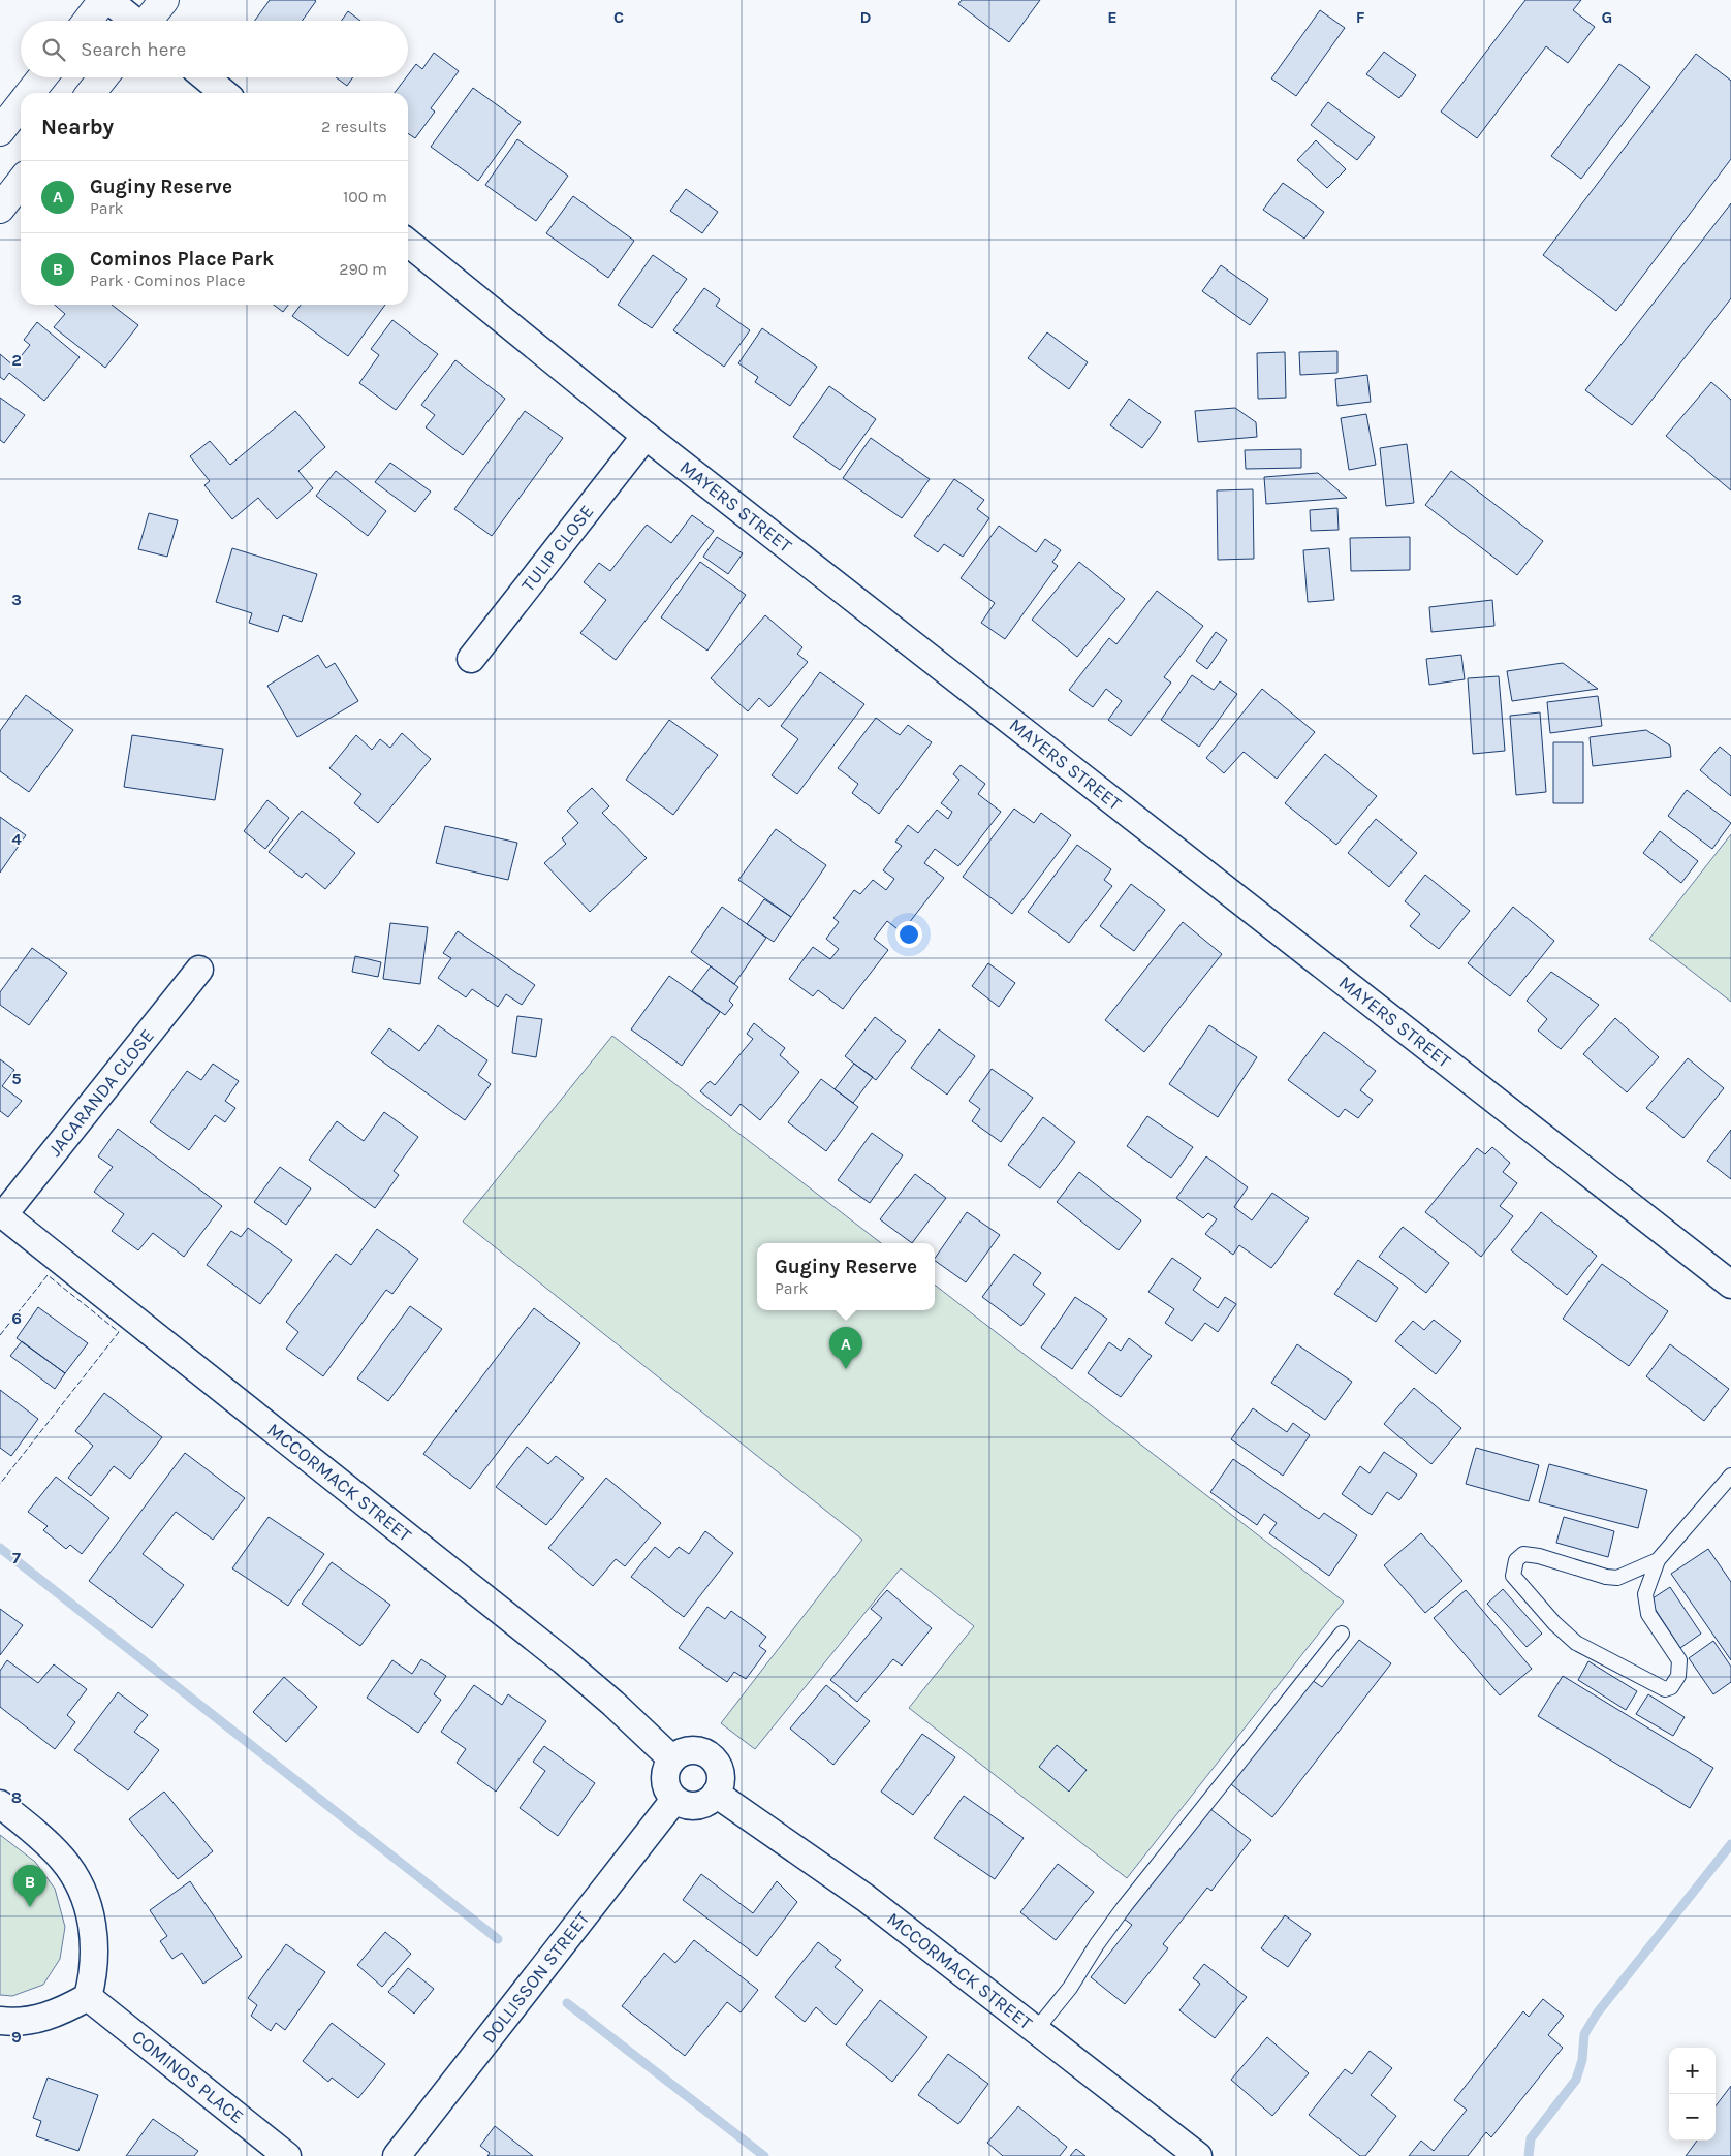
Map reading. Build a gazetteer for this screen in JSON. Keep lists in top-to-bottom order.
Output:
{
  "streets": {
    "street": [
      "MAYERS STREET",
      "TULIP CLOSE",
      "JACARANDA CLOSE",
      "MCCORMACK STREET",
      "DOLLISSON STREET",
      "COMINOS PLACE"
    ]
  },
  "crossings": [
    ["MAYERS STREET", "TULIP CLOSE"],
    ["JACARANDA CLOSE", "MCCORMACK STREET"],
    ["MCCORMACK STREET", "DOLLISSON STREET"]
  ],
  "page": {
    "search": "Search here",
    "heading": ["Nearby", "2 results"],
    "list": [
      {
        "mark": "A",
        "name": "Guginy Reserve",
        "note": "Park",
        "value": "100 m"
      },
      {
        "mark": "B",
        "name": "Cominos Place Park",
        "note": "Park · Cominos Place",
        "value": "290 m"
      }
    ],
    "popup": ["Guginy Reserve", "Park"],
    "pins": ["A", "B"],
    "map_buttons": ["+", "−"]
  },
  "grid": {
    "columns": [
      "C",
      "D",
      "E",
      "F",
      "G"
    ],
    "rows": [
      "2",
      "3",
      "4",
      "5",
      "6",
      "7",
      "8",
      "9"
    ]
  }
}
